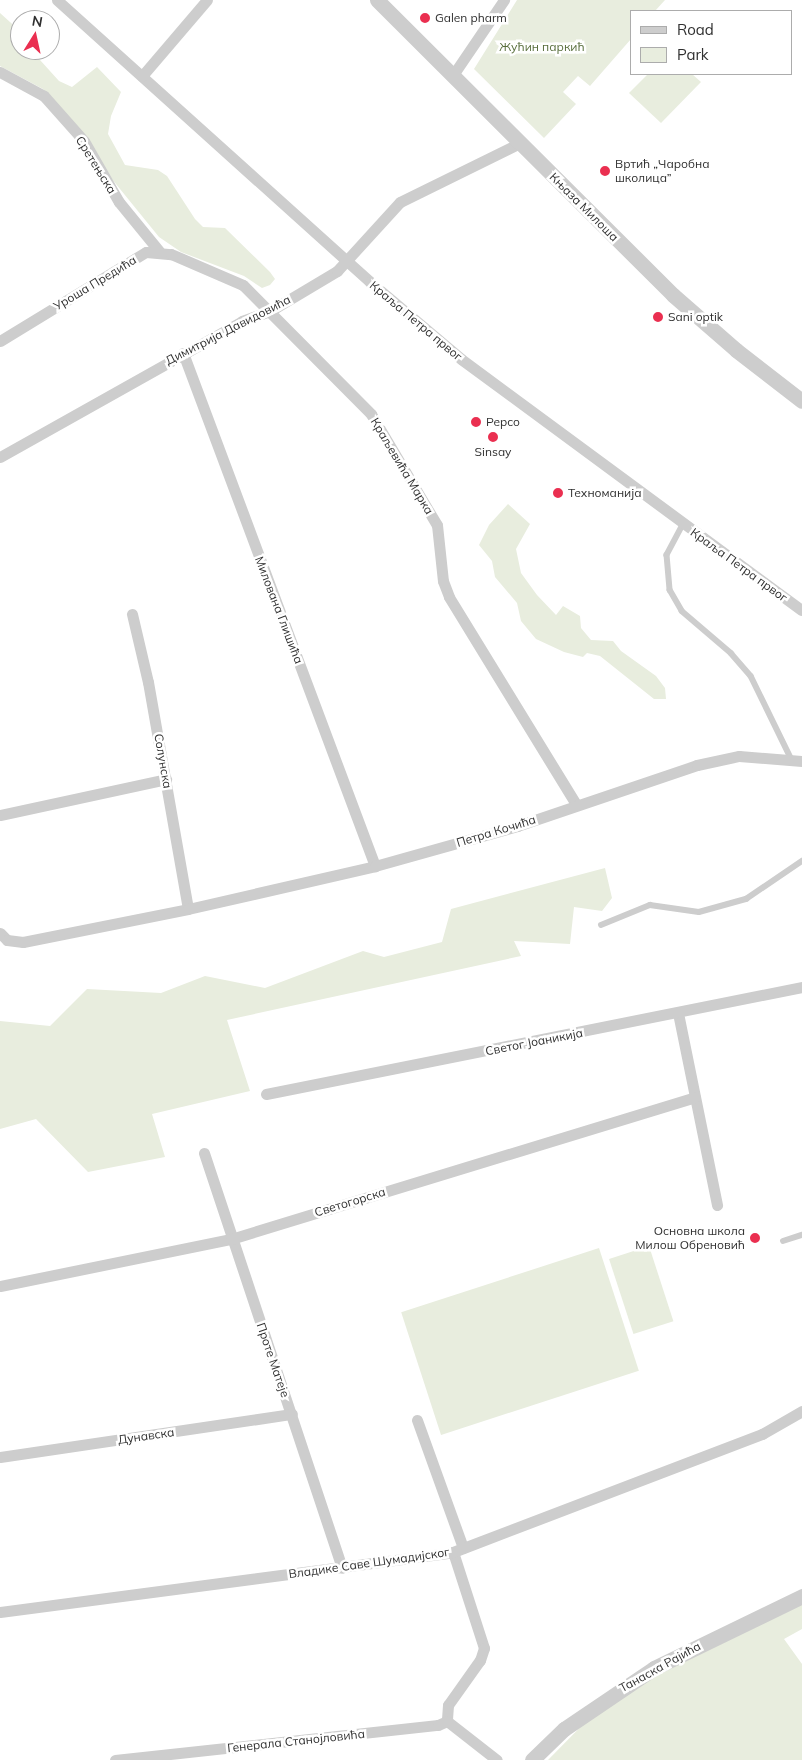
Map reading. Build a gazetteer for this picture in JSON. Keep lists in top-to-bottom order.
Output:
{
  "streets": {
    "street": [
      "Сретењска",
      "Књаза Милоша",
      "Уроша Предића",
      "Краља Петра првог",
      "Димитрија Давидовића",
      "Краљевића Марка",
      "Милована Глишића",
      "Солунска",
      "Петра Кочића",
      "Светог Јоаникија",
      "Светогорска",
      "Проте Матеје",
      "Дунавска",
      "Владике Саве Шумадијског",
      "Танаска Рајића",
      "Генерала Станојловића"
    ]
  },
  "crossings": [
    ["Сретењска", "Уроша Предића"],
    ["Књаза Милоша", "Димитрија Давидовића"],
    ["Краља Петра првог", "Димитрија Давидовића"],
    ["Димитрија Давидовића", "Краљевића Марка"],
    ["Димитрија Давидовића", "Милована Глишића"],
    ["Краљевића Марка", "Петра Кочића"],
    ["Милована Глишића", "Петра Кочића"],
    ["Солунска", "Петра Кочића"],
    ["Светогорска", "Проте Матеје"],
    ["Проте Матеје", "Дунавска"],
    ["Проте Матеје", "Владике Саве Шумадијског"]
  ],
  "parks": ["Жућин паркић"],
  "places": [
    "Galen pharm",
    "Вртић „Чаробна школица”",
    "Sani optik",
    "Pepco",
    "Sinsay",
    "Техноманија",
    "Основна школа Милош Обреновић"
  ],
  "legend": ["Road", "Park"],
  "north": "top"
}
